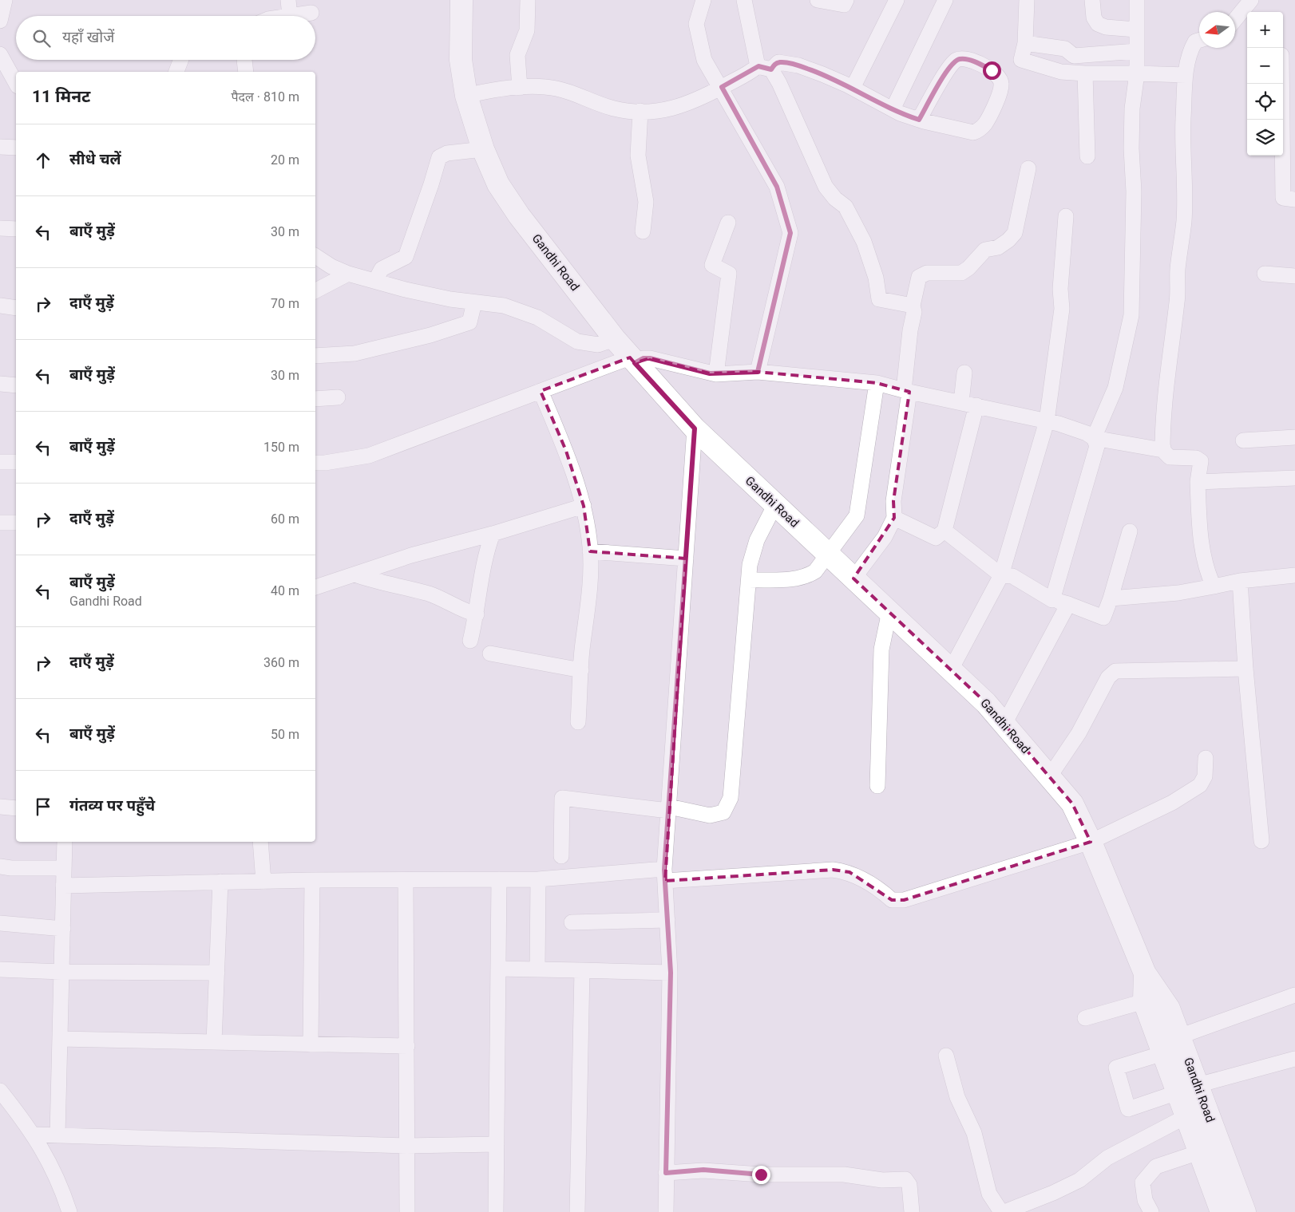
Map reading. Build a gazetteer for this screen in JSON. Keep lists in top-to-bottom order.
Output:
{
  "streets": {
    "main road": ["Gandhi Road"]
  },
  "north": "left",
  "page": {
    "map_buttons": ["+", "−"],
    "search": "यहाँ खोजें",
    "heading": ["11 मिनट", "पैदल · 810 m"],
    "list": [
      ["सीधे चलें", "20 m"],
      ["बाएँ मुड़ें", "30 m"],
      ["दाएँ मुड़ें", "70 m"],
      ["बाएँ मुड़ें", "30 m"],
      ["बाएँ मुड़ें", "150 m"],
      ["दाएँ मुड़ें", "60 m"],
      ["बाएँ मुड़ें", "Gandhi Road", "40 m"],
      ["दाएँ मुड़ें", "360 m"],
      ["बाएँ मुड़ें", "50 m"],
      "गंतव्य पर पहुँचे"
    ]
  }
}
